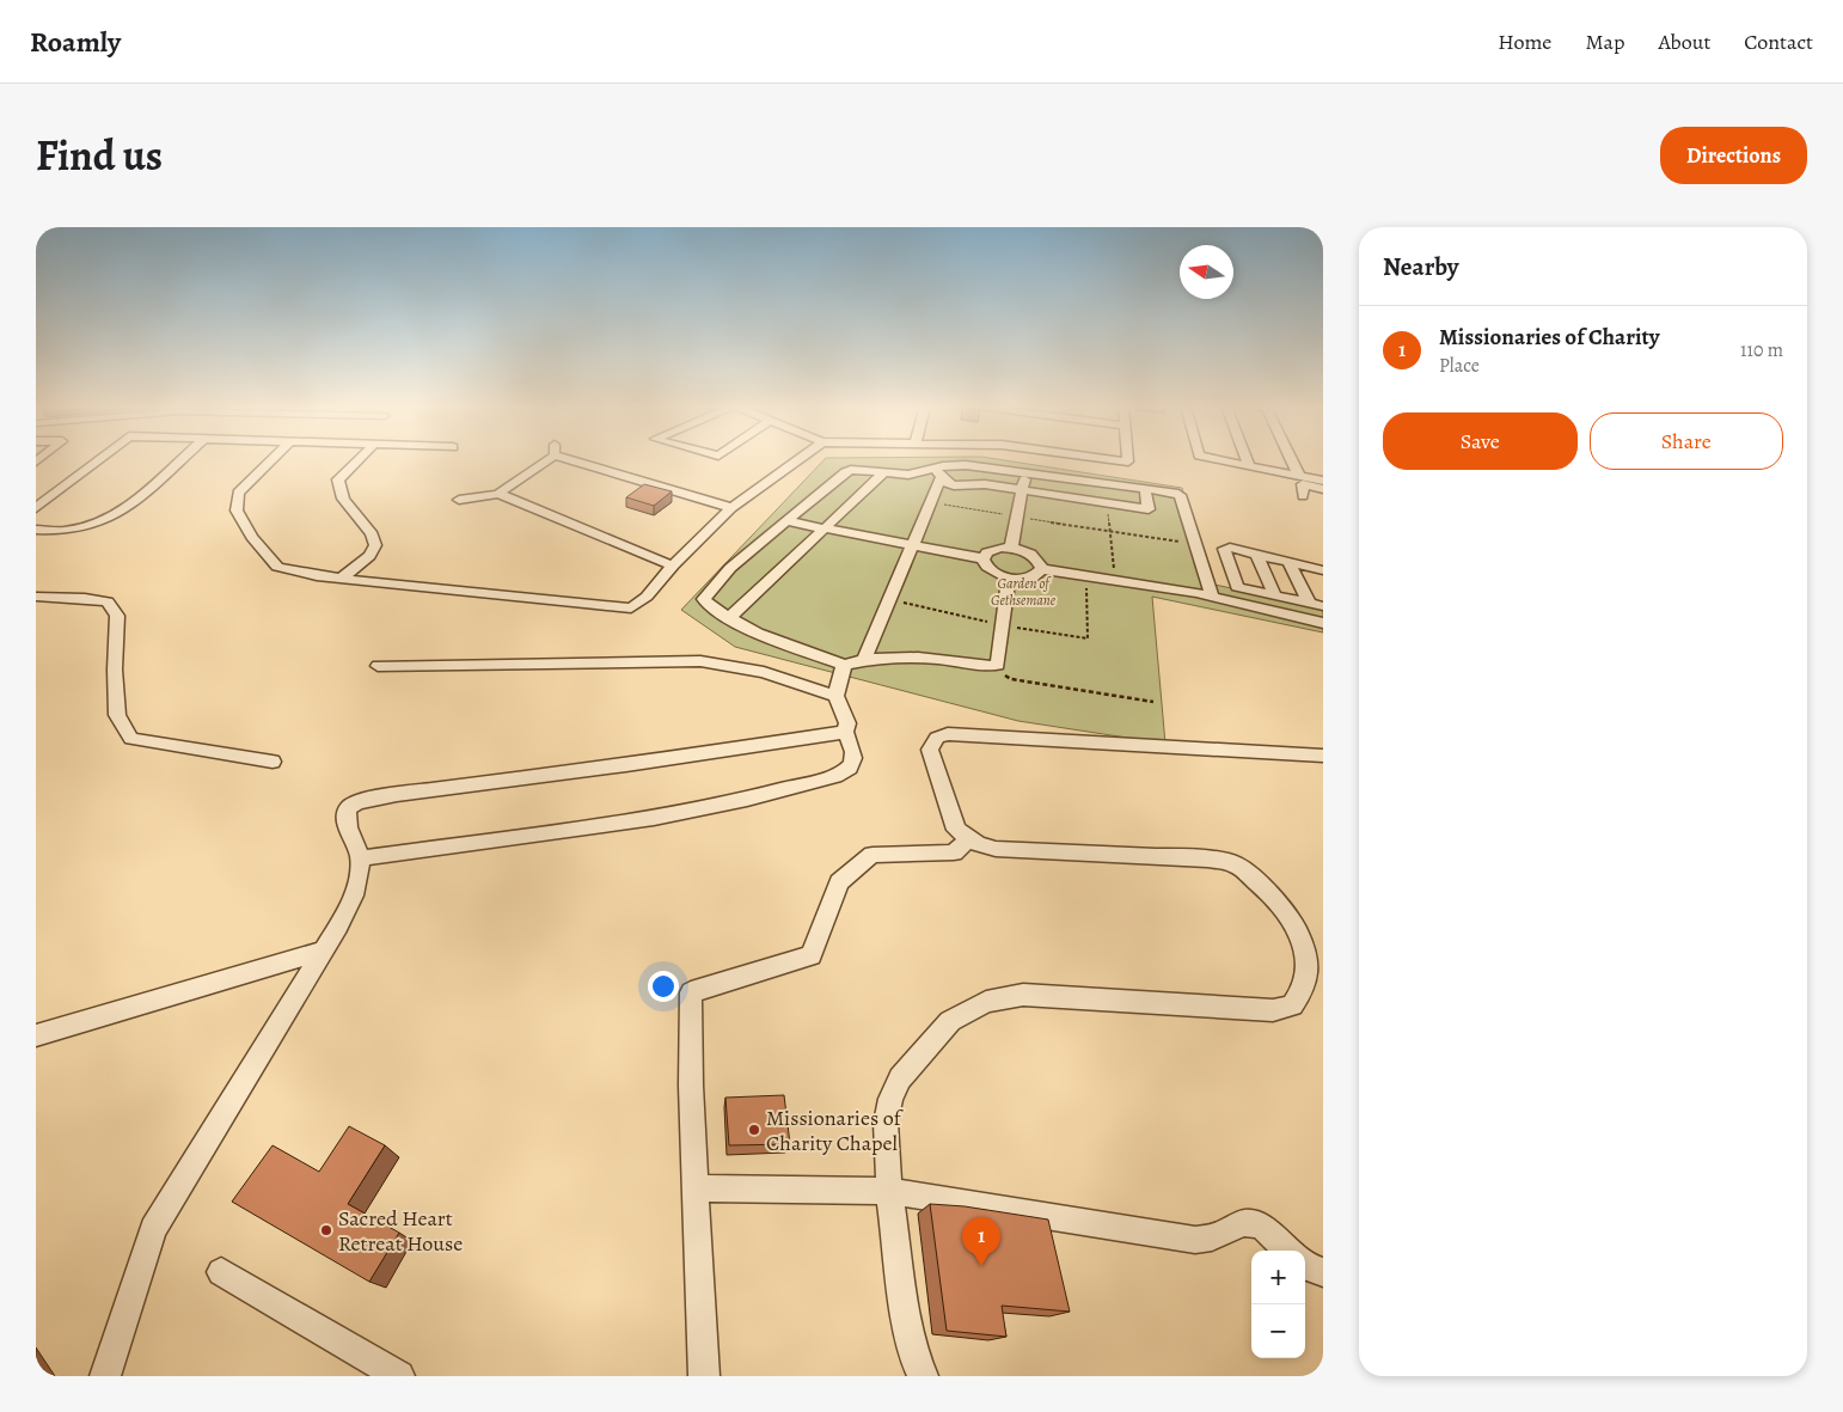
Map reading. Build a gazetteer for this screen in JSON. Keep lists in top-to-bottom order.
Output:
{
  "parks": ["Garden of Gethsemane"],
  "places": ["Missionaries of Charity Chapel", "Sacred Heart Retreat House"],
  "north": "left",
  "page": {
    "header": "Roamly",
    "nav": [
      "Home",
      "Map",
      "About",
      "Contact"
    ],
    "title": "Find us",
    "buttons": [
      "Directions",
      ["Save", "Share"]
    ],
    "heading": "Nearby",
    "list": [
      {
        "mark": "1",
        "name": "Missionaries of Charity",
        "note": "Place",
        "value": "110 m"
      }
    ],
    "pins": "1",
    "map_buttons": ["+", "−"]
  }
}
